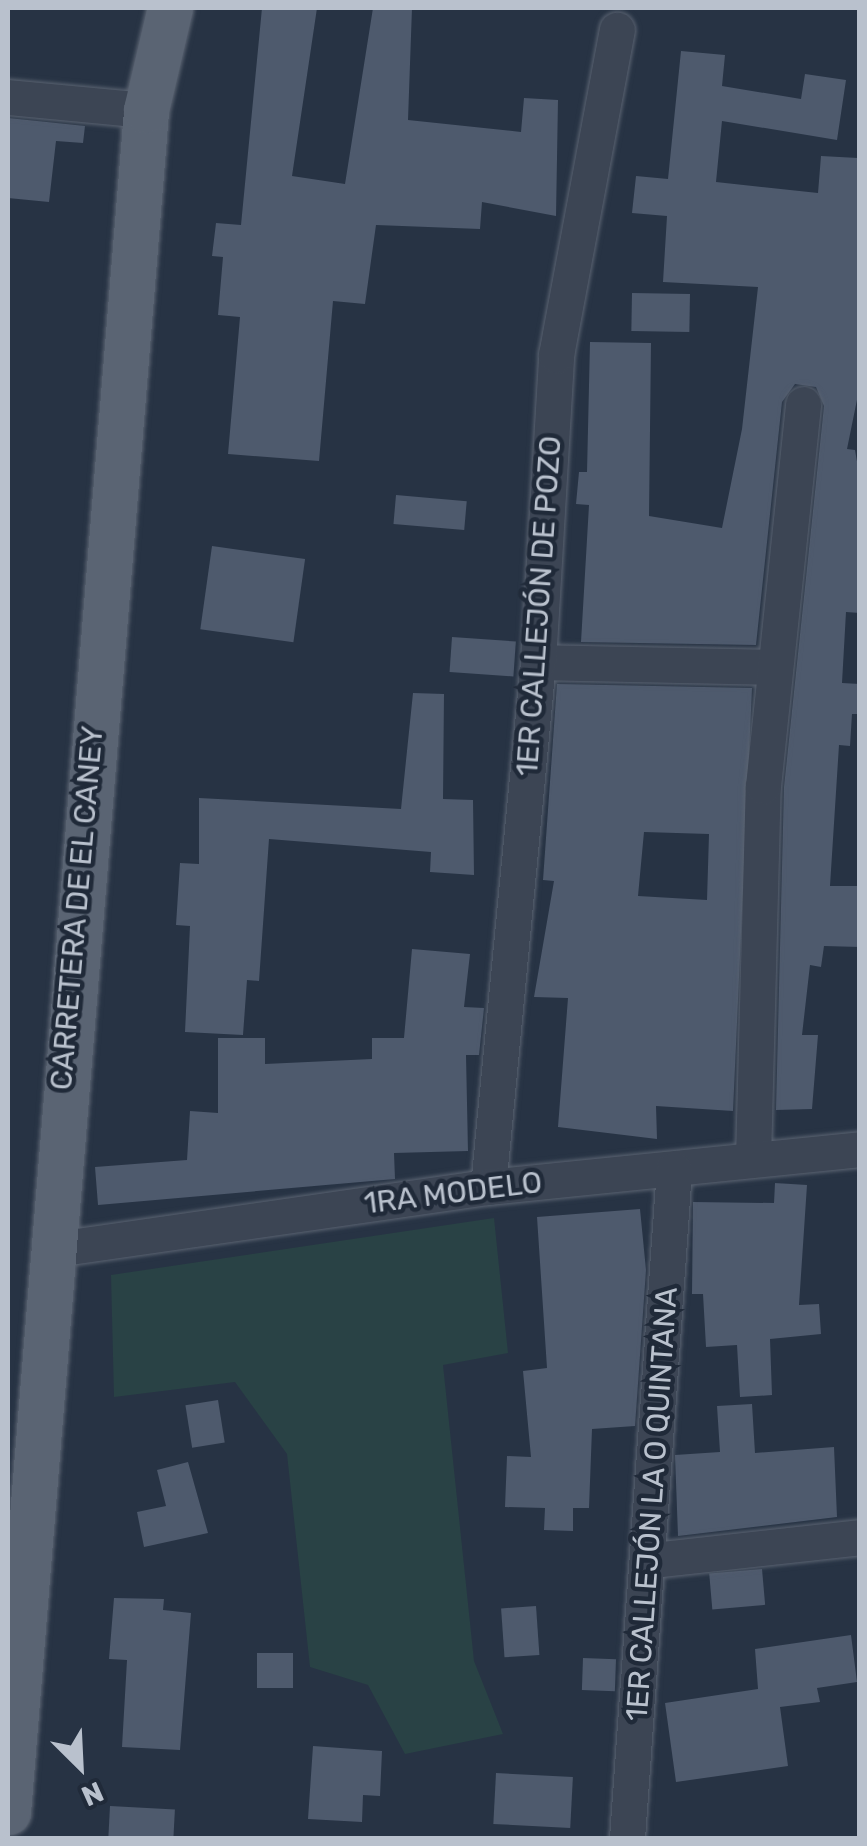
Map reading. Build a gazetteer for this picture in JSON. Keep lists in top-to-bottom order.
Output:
{
  "streets": {
    "main road": ["CARRETERA DE EL CANEY"],
    "street": ["1ER CALLEJÓN DE POZO", "1RA MODELO", "1ER CALLEJÓN LA O QUINTANA"]
  },
  "crossings": [
    ["1ER CALLEJÓN DE POZO", "1RA MODELO"],
    ["CARRETERA DE EL CANEY", "1RA MODELO"],
    ["1RA MODELO", "1ER CALLEJÓN LA O QUINTANA"]
  ],
  "north": "bottom right"
}
